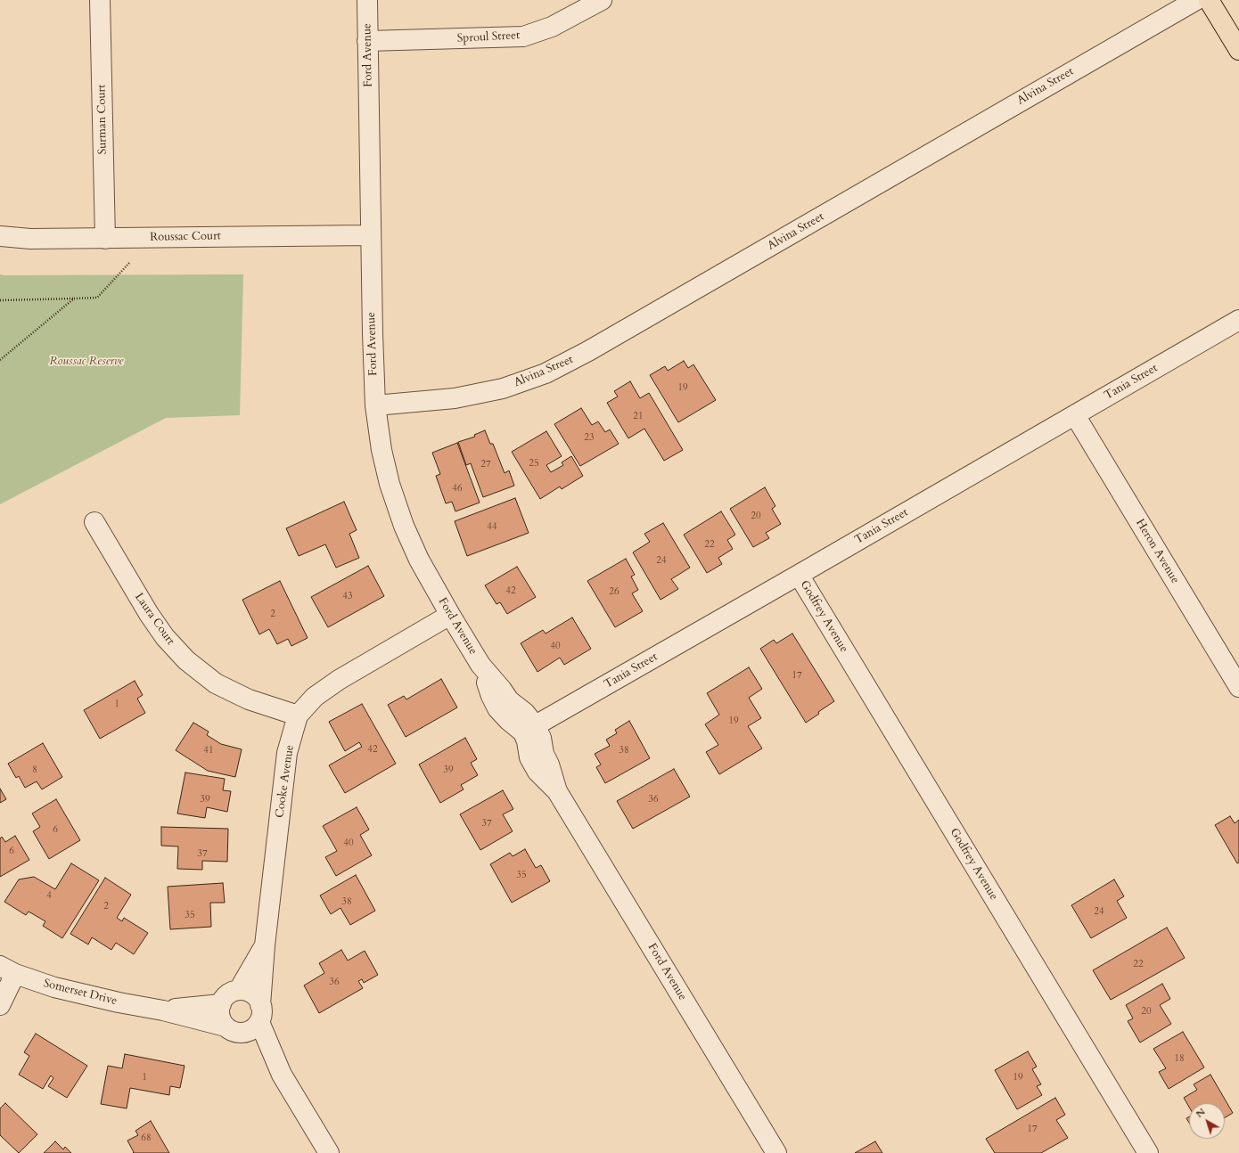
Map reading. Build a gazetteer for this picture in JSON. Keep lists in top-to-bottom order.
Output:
{
  "streets": {
    "street": [
      "Sproul Street",
      "Ford Avenue",
      "Alvina Street",
      "Surman Court",
      "Roussac Court",
      "Tania Street",
      "Heron Avenue",
      "Godfrey Avenue",
      "Laura Court",
      "Cooke Avenue",
      "Somerset Drive"
    ]
  },
  "crossings": [
    ["Sproul Street", "Ford Avenue"],
    ["Ford Avenue", "Alvina Street"],
    ["Ford Avenue", "Roussac Court"],
    ["Ford Avenue", "Tania Street"],
    ["Ford Avenue", "Cooke Avenue"],
    ["Surman Court", "Roussac Court"],
    ["Tania Street", "Heron Avenue"],
    ["Tania Street", "Godfrey Avenue"],
    ["Laura Court", "Cooke Avenue"],
    ["Cooke Avenue", "Somerset Drive"]
  ],
  "parks": ["Roussac Reserve"],
  "house_numbers": [
    "19",
    "21",
    "23",
    "25",
    "27",
    "46",
    "20",
    "44",
    "22",
    "24",
    "42",
    "26",
    "43",
    "2",
    "40",
    "17",
    "1",
    "19",
    "42",
    "41",
    "38",
    "8",
    "39",
    "39",
    "36",
    "37",
    "6",
    "40",
    "6",
    "37",
    "35",
    "4",
    "38",
    "2",
    "24",
    "35",
    "22",
    "36",
    "20",
    "18",
    "1",
    "19",
    "17",
    "68"
  ],
  "north": "top left"
}
